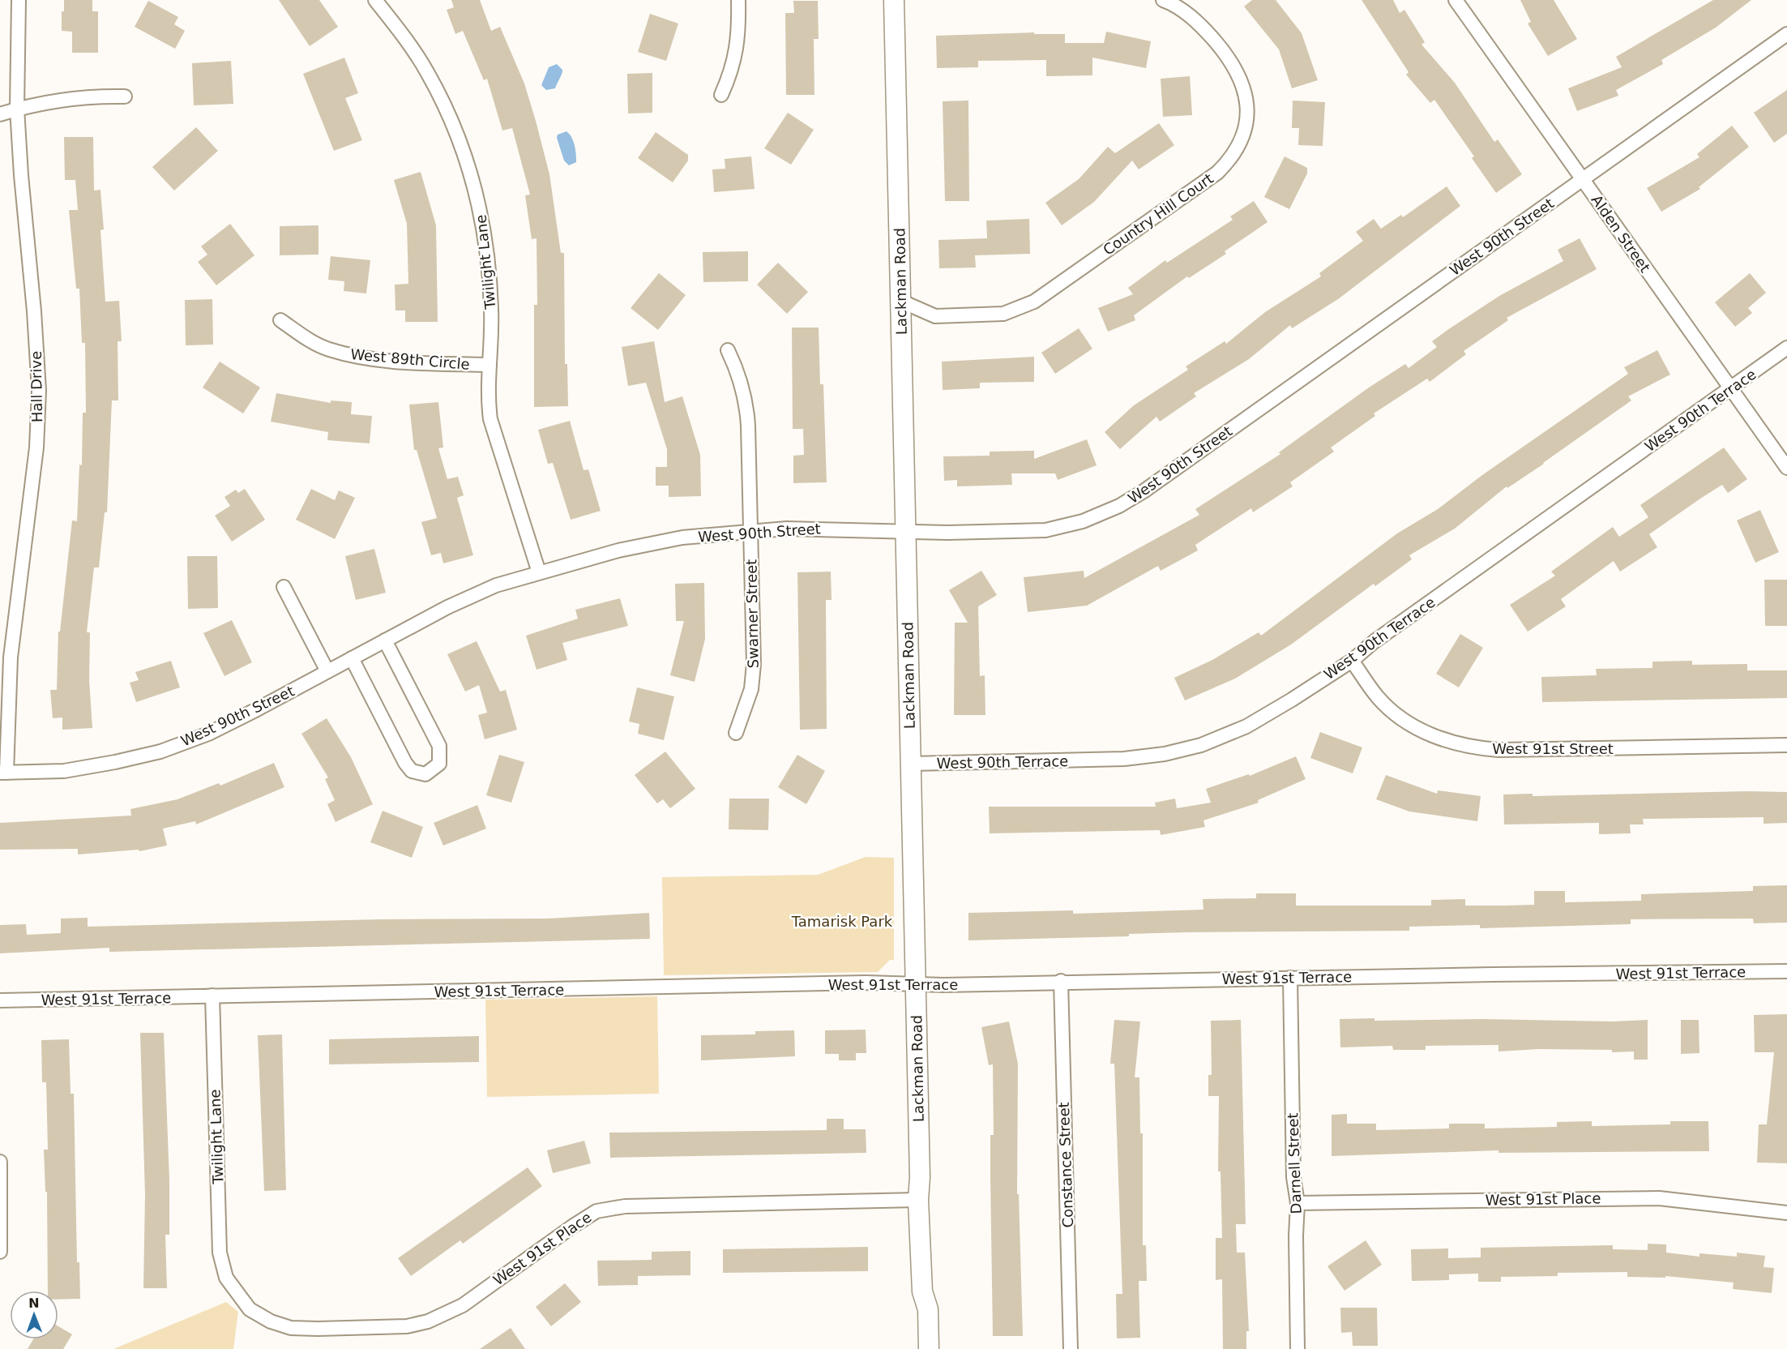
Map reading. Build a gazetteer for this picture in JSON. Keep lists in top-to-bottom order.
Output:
{
  "streets": {
    "main road": ["Lackman Road"],
    "street": [
      "Country Hill Court",
      "Alden Street",
      "West 90th Street",
      "Twilight Lane",
      "West 89th Circle",
      "Hall Drive",
      "West 90th Terrace",
      "Swarner Street",
      "West 91st Street",
      "West 91st Terrace",
      "Darnell Street",
      "Constance Street",
      "West 91st Place"
    ]
  },
  "crossings": [
    ["Country Hill Court", "Lackman Road"],
    ["Alden Street", "West 90th Street"],
    ["Alden Street", "West 90th Terrace"],
    ["West 90th Street", "Twilight Lane"],
    ["West 90th Street", "Lackman Road"],
    ["West 90th Street", "Hall Drive"],
    ["West 90th Street", "Swarner Street"],
    ["Twilight Lane", "West 89th Circle"],
    ["Twilight Lane", "West 91st Terrace"],
    ["Twilight Lane", "West 91st Place"],
    ["Lackman Road", "West 90th Terrace"],
    ["Lackman Road", "West 91st Terrace"],
    ["Lackman Road", "West 91st Place"],
    ["West 90th Terrace", "West 91st Street"],
    ["West 91st Terrace", "Darnell Street"],
    ["West 91st Terrace", "Constance Street"],
    ["Darnell Street", "West 91st Place"]
  ],
  "parks": ["Tamarisk Park"],
  "north": "top"
}
